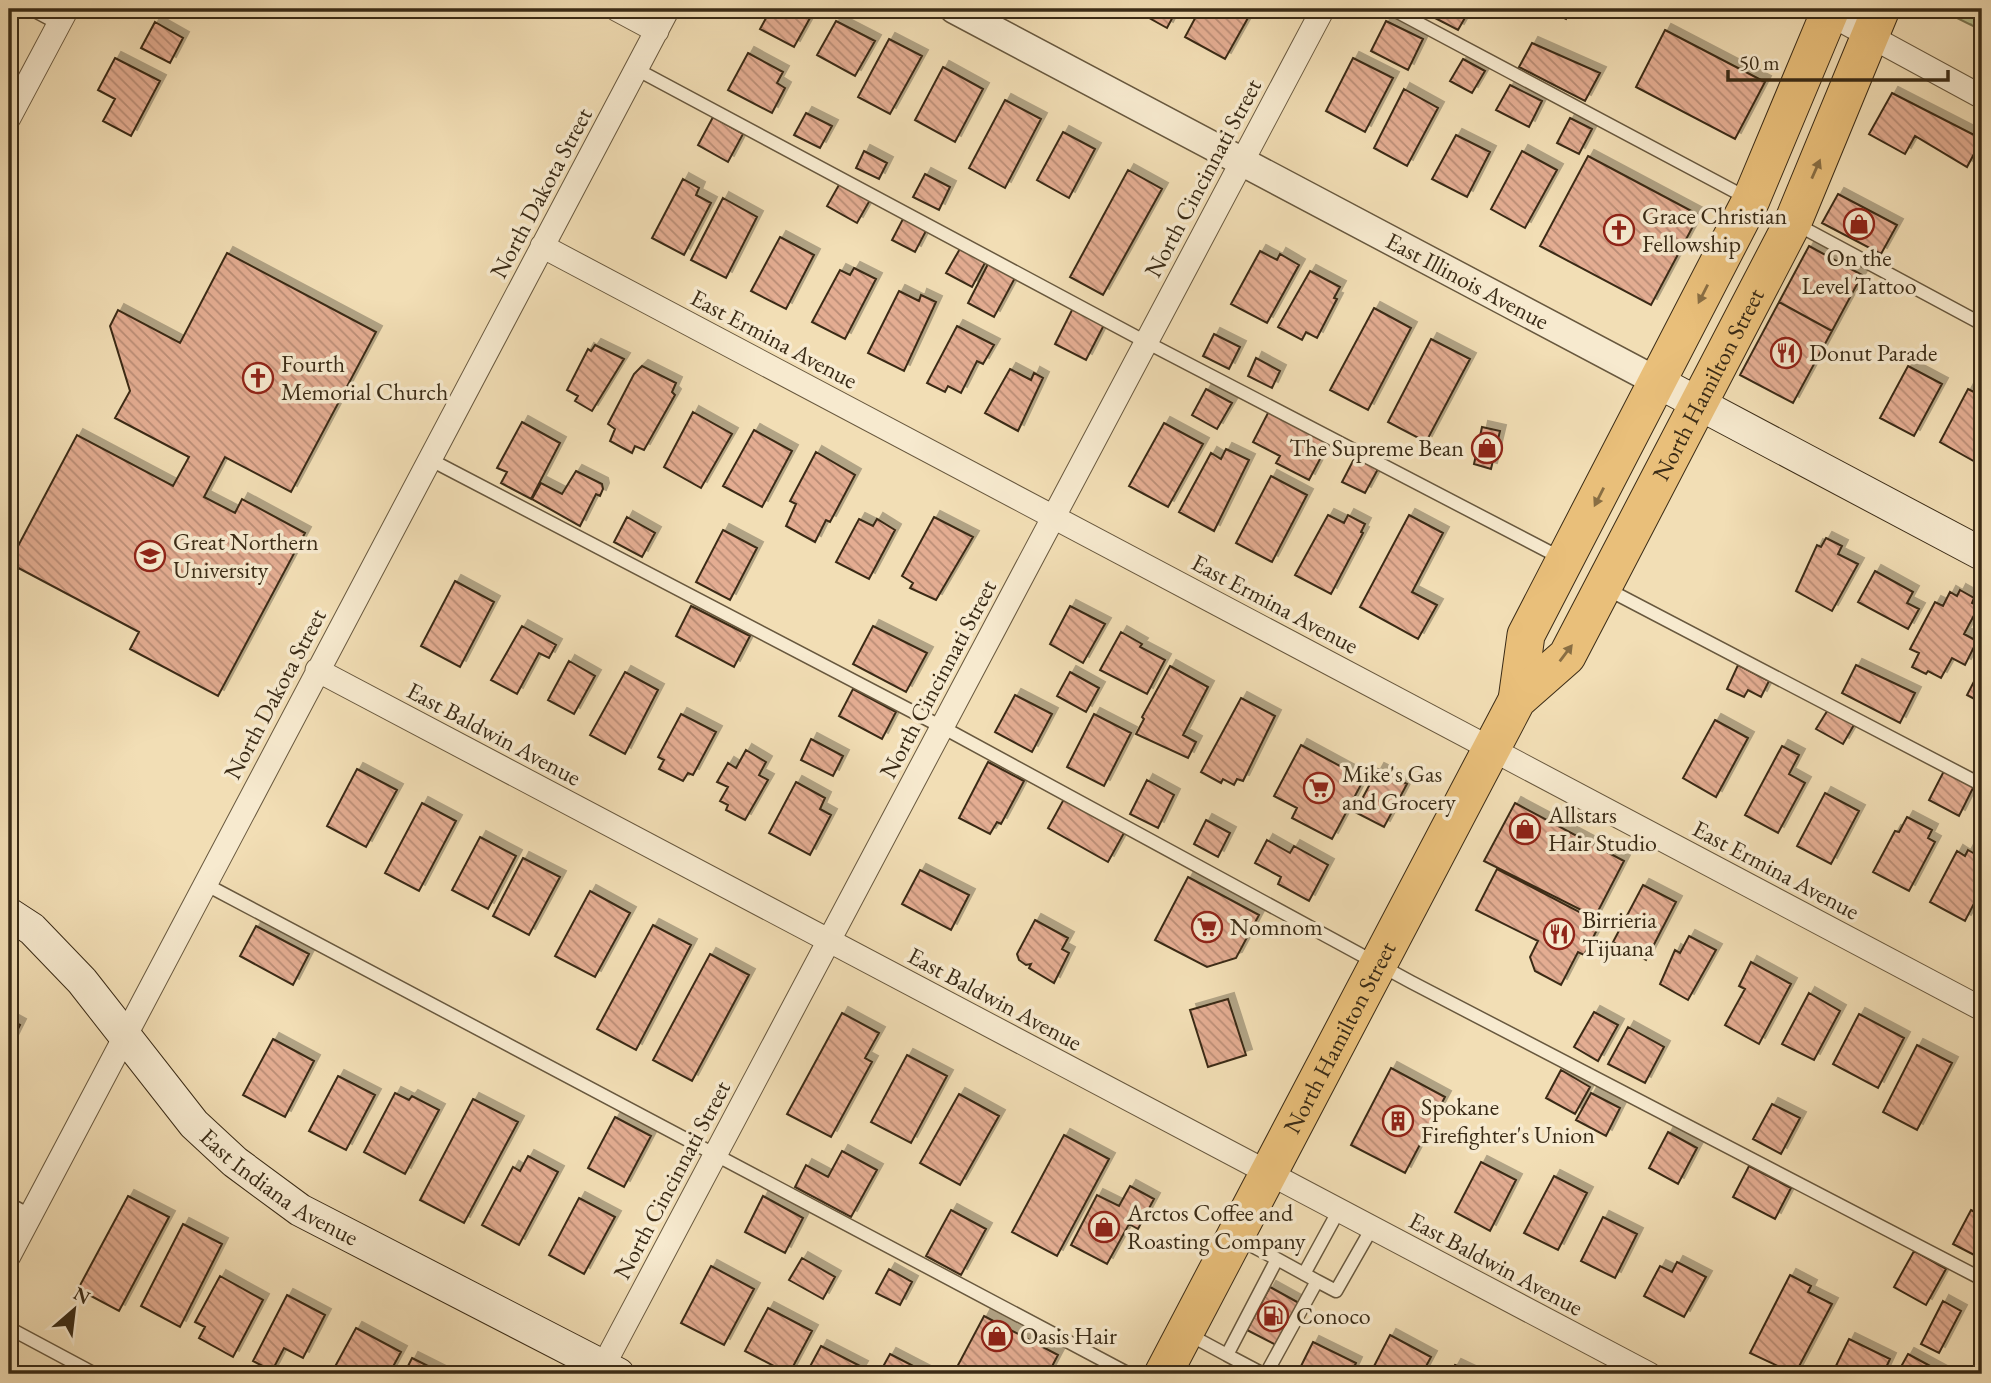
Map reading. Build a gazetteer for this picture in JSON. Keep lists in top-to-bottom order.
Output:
{
  "streets": {
    "main road": ["East Illinois Avenue", "North Hamilton Street", "East Indiana Avenue"],
    "street": [
      "North Cincinnati Street",
      "North Dakota Street",
      "East Ermina Avenue",
      "East Baldwin Avenue"
    ]
  },
  "crossings": [
    ["North Cincinnati Street", "East Illinois Avenue"],
    ["North Cincinnati Street", "East Ermina Avenue"],
    ["North Cincinnati Street", "East Baldwin Avenue"],
    ["North Cincinnati Street", "East Indiana Avenue"],
    ["North Dakota Street", "East Ermina Avenue"],
    ["North Dakota Street", "East Baldwin Avenue"],
    ["North Dakota Street", "East Indiana Avenue"],
    ["East Illinois Avenue", "North Hamilton Street"],
    ["East Ermina Avenue", "North Hamilton Street"],
    ["North Hamilton Street", "East Baldwin Avenue"]
  ],
  "places": {
    "shop": [
      "On the Level Tattoo",
      "The Supreme Bean",
      "Allstars Hair Studio",
      "Arctos Coffee and Roasting Company",
      "Oasis Hair"
    ],
    "church": ["Grace Christian Fellowship", "Fourth Memorial Church"],
    "restaurant": ["Donut Parade", "Birrieria Tijuana"],
    "school or university": ["Great Northern University"],
    "supermarket": ["Mike's Gas and Grocery", "Nomnom"],
    "building": ["Spokane Firefighter's Union"],
    "fuel station": ["Conoco"]
  },
  "scale_bar": "50 m",
  "north": "top right"
}
